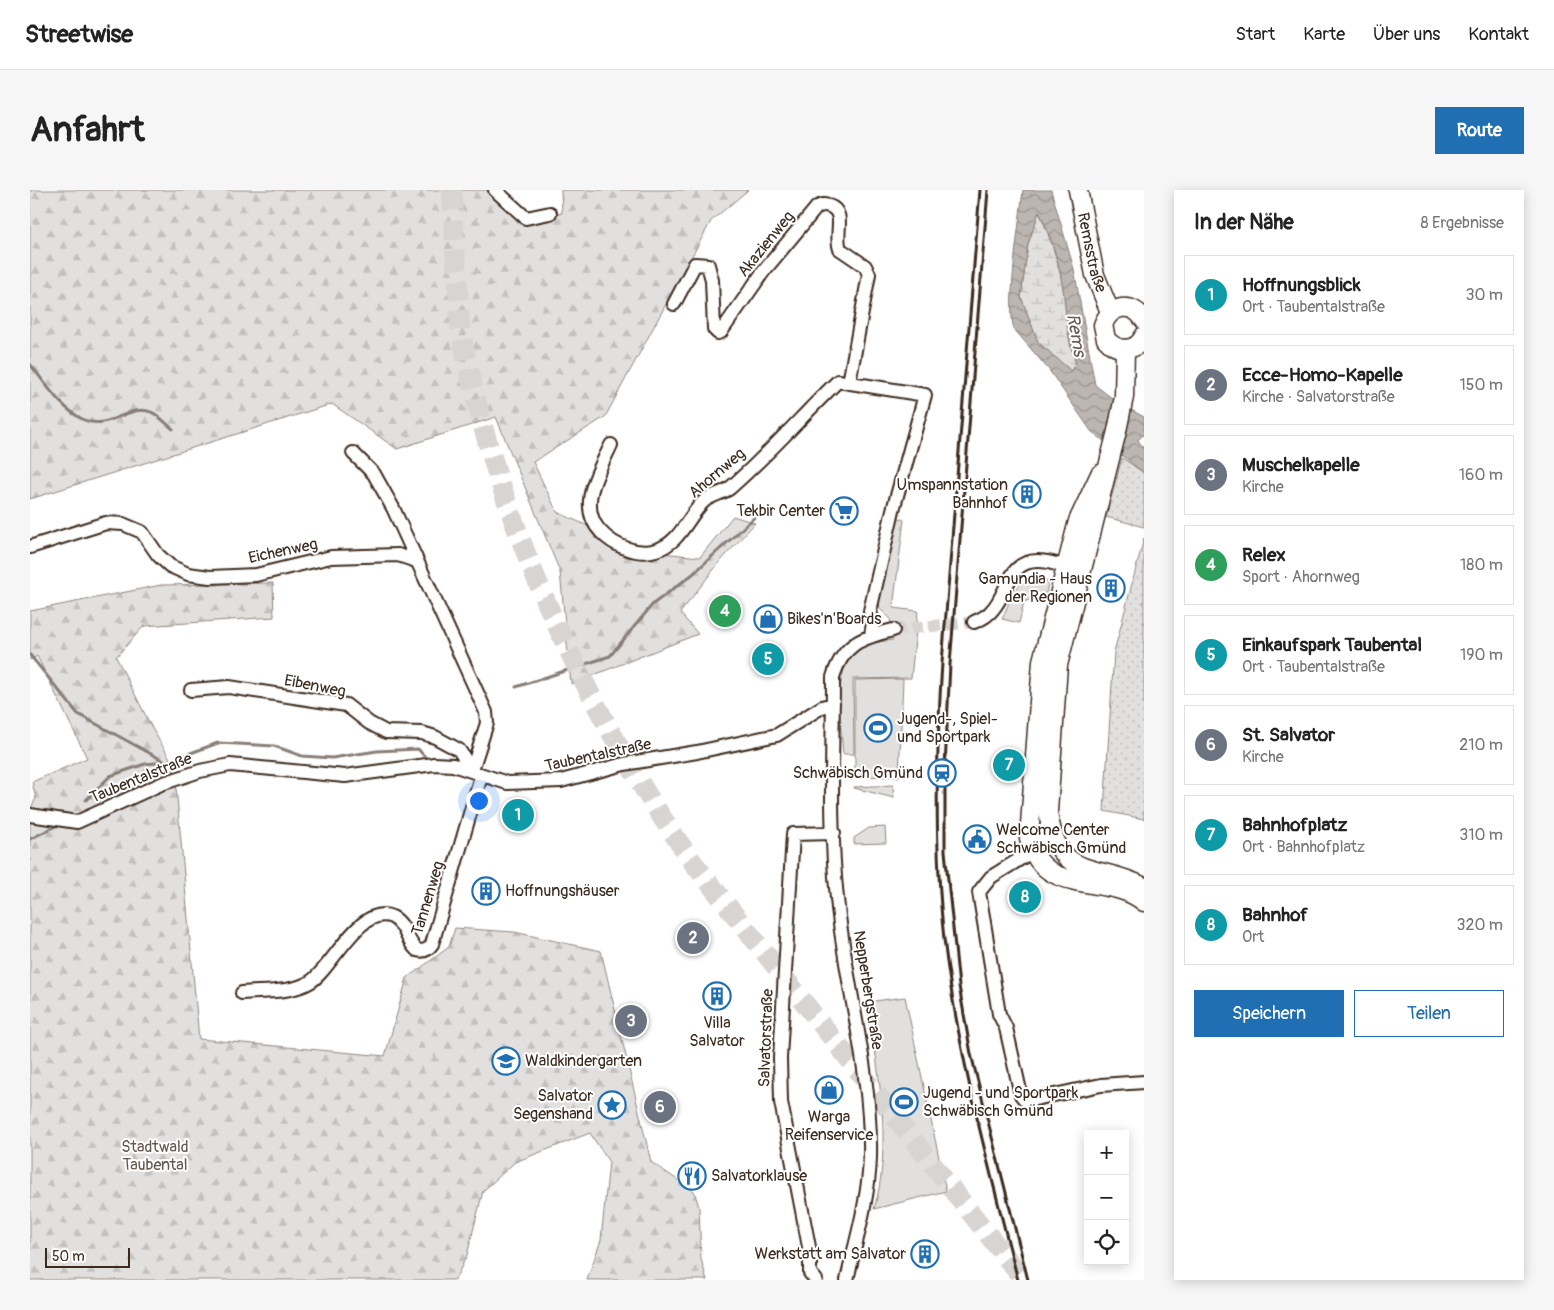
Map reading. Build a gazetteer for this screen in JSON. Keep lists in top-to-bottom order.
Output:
{
  "streets": {
    "main road": ["Remsstraße"],
    "street": [
      "Akazienweg",
      "Ahornweg",
      "Eichenweg",
      "Eibenweg",
      "Taubentalstraße",
      "Tannenweg",
      "Nepperbergstraße",
      "Salvatorstraße"
    ]
  },
  "crossings": [
    ["Akazienweg", "Ahornweg"],
    ["Eibenweg", "Taubentalstraße"],
    ["Eibenweg", "Tannenweg"],
    ["Taubentalstraße", "Tannenweg"],
    ["Taubentalstraße", "Nepperbergstraße"],
    ["Nepperbergstraße", "Salvatorstraße"]
  ],
  "water": ["Rems"],
  "parks": ["Stadtwald Taubental"],
  "places": {
    "building": [
      "Umspannstation Bahnhof",
      "Gamundia - Haus der Regionen",
      "Hoffnungshäuser",
      "Villa Salvator",
      "Werkstatt am Salvator"
    ],
    "supermarket": ["Tekbir Center"],
    "shop": ["Bikes'n'Boards", "Warga Reifenservice"],
    "sports": ["Jugend-, Spiel- und Sportpark", "Jugend - und Sportpark Schwäbisch Gmünd"],
    "station": ["Schwäbisch Gmünd"],
    "public building": ["Welcome Center Schwäbisch Gmünd"],
    "school or university": ["Waldkindergarten"],
    "place": ["Salvator Segenshand"],
    "restaurant": ["Salvatorklause"]
  },
  "scale_bar": "50 m",
  "page": {
    "header": "Streetwise",
    "nav": [
      "Start",
      "Karte",
      "Über uns",
      "Kontakt"
    ],
    "buttons": [
      "Route",
      ["Speichern", "Teilen"]
    ],
    "title": "Anfahrt",
    "heading": ["In der Nähe", "8 Ergebnisse"],
    "list": [
      {
        "mark": "1",
        "name": "Hoffnungsblick",
        "note": "Ort · Taubentalstraße",
        "value": "30 m"
      },
      {
        "mark": "2",
        "name": "Ecce-Homo-Kapelle",
        "note": "Kirche · Salvatorstraße",
        "value": "150 m"
      },
      {
        "mark": "3",
        "name": "Muschelkapelle",
        "note": "Kirche",
        "value": "160 m"
      },
      {
        "mark": "4",
        "name": "Relex",
        "note": "Sport · Ahornweg",
        "value": "180 m"
      },
      {
        "mark": "5",
        "name": "Einkaufspark Taubental",
        "note": "Ort · Taubentalstraße",
        "value": "190 m"
      },
      {
        "mark": "6",
        "name": "St. Salvator",
        "note": "Kirche",
        "value": "210 m"
      },
      {
        "mark": "7",
        "name": "Bahnhofplatz",
        "note": "Ort · Bahnhofplatz",
        "value": "310 m"
      },
      {
        "mark": "8",
        "name": "Bahnhof",
        "note": "Ort",
        "value": "320 m"
      }
    ],
    "pins": [
      "4",
      "5",
      "7",
      "1",
      "8",
      "2",
      "3",
      "6"
    ],
    "map_buttons": ["+", "−"],
    "scale": "50 m"
  }
}
